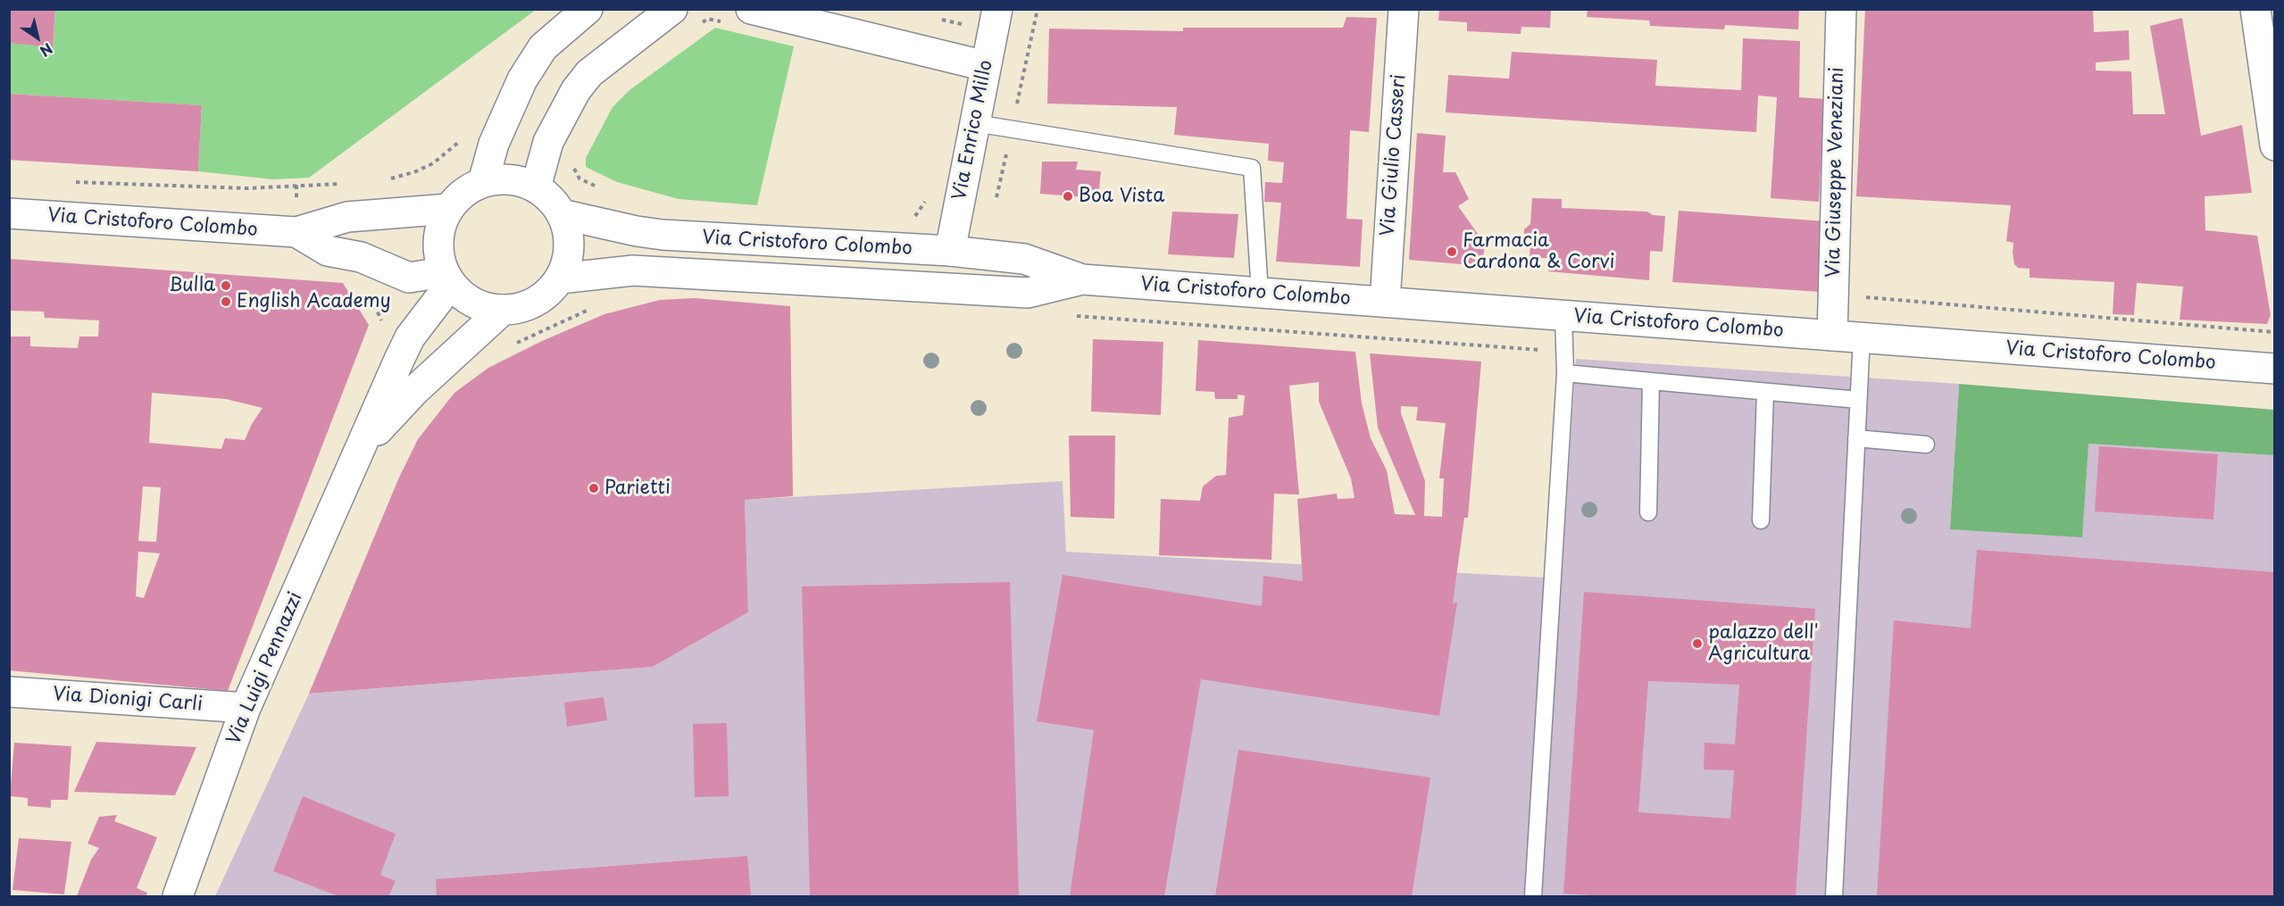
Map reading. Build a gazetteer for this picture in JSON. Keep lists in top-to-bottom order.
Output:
{
  "streets": {
    "main road": [
      "Via Enrico Millo",
      "Via Giulio Casseri",
      "Via Giuseppe Veneziani",
      "Via Cristoforo Colombo",
      "Via Luigi Pennazzi",
      "Via Dionigi Carli"
    ]
  },
  "crossings": [
    ["Via Enrico Millo", "Via Cristoforo Colombo"],
    ["Via Giulio Casseri", "Via Cristoforo Colombo"],
    ["Via Giuseppe Veneziani", "Via Cristoforo Colombo"],
    ["Via Cristoforo Colombo", "Via Luigi Pennazzi"],
    ["Via Luigi Pennazzi", "Via Dionigi Carli"]
  ],
  "places": [
    "Boa Vista",
    "Farmacia Cardona & Corvi",
    "Bulla",
    "English Academy",
    "Parietti",
    "palazzo dell' Agricultura"
  ],
  "north": "bottom right"
}
